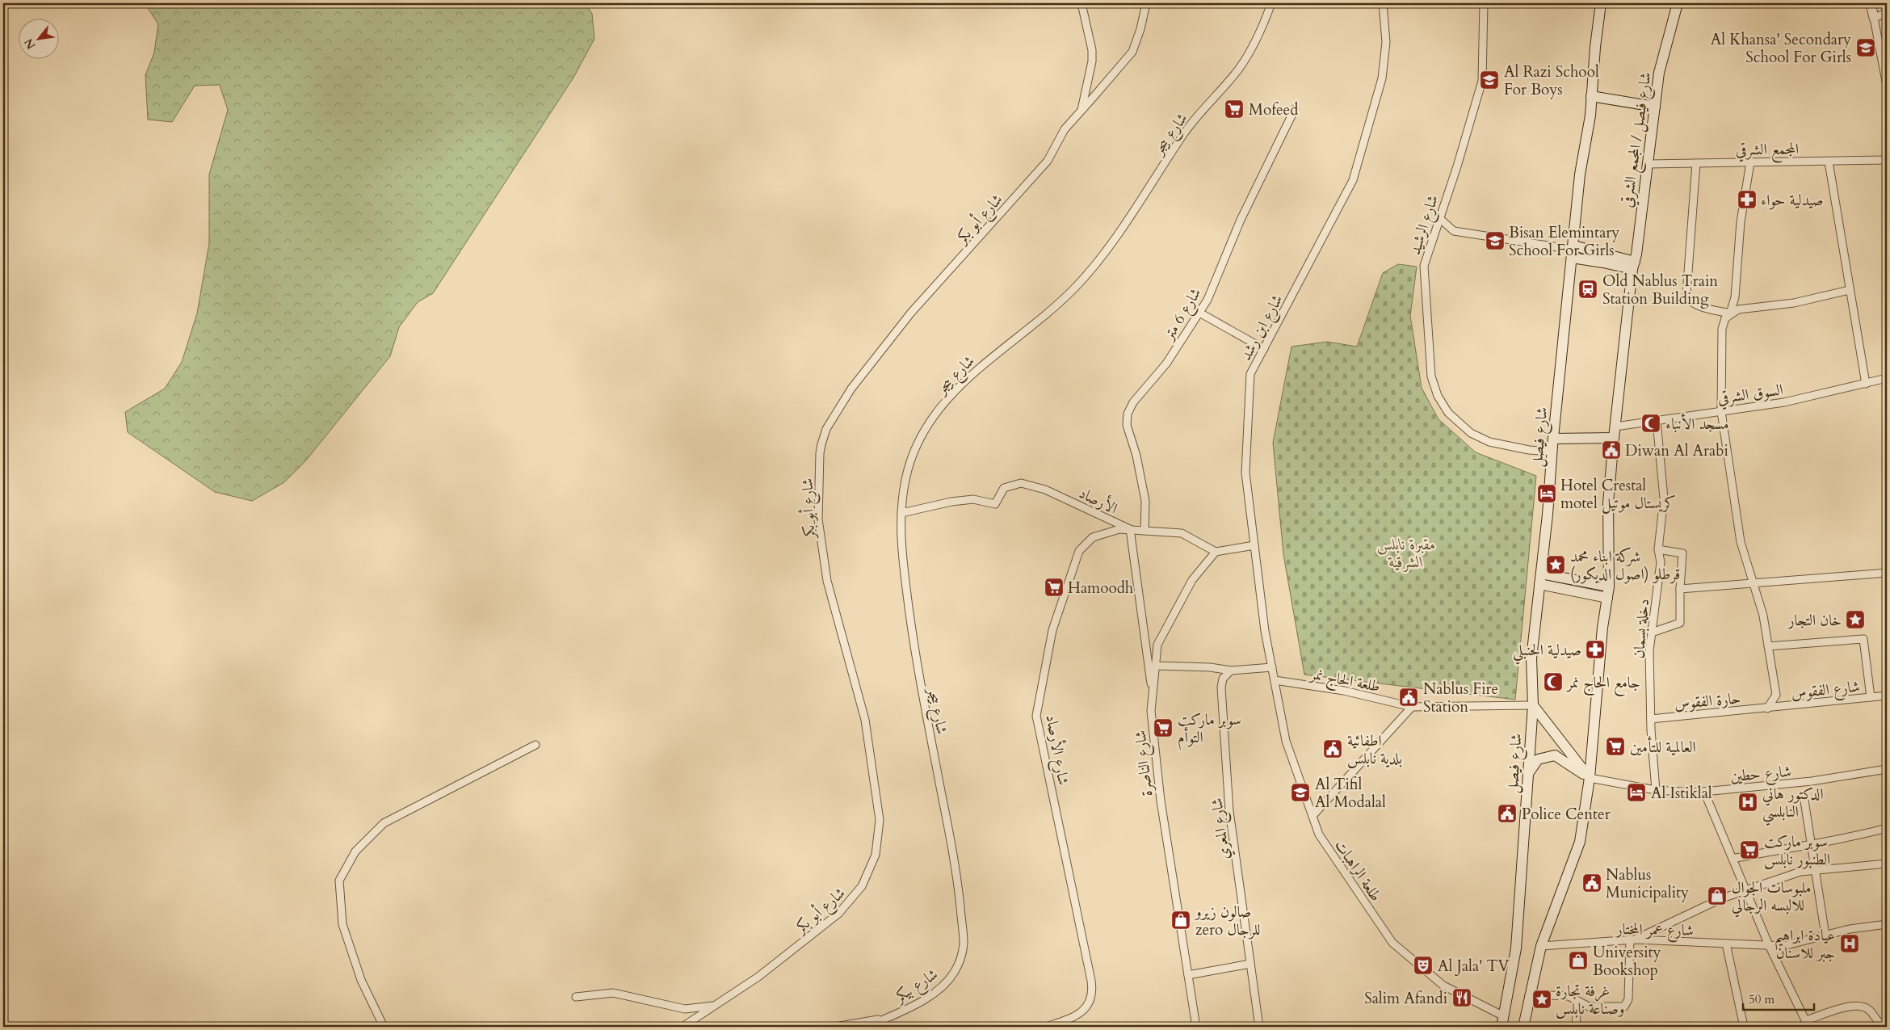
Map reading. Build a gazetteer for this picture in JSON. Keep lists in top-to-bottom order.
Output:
{
  "streets": {
    "main road": ["شارع فيصل / المجمع الشرقي", "شارع فيصل"],
    "street": [
      "شارع بيجر",
      "المجمع الشرقي",
      "شارع أبو بكر",
      "شارع الرشيد",
      "شارع 6 متر",
      "شارع ابن رشد",
      "السوق الشرقي",
      "الأرصاد",
      "دخلة بسمان",
      "طلعة الحاج نمر",
      "شارع الفقوس",
      "حارة الفقوس",
      "شارع الأرصاد",
      "شارع الناصرة",
      "شارع حطين",
      "شارع المعري",
      "طلعة الراهبات",
      "شارع عمر المختار",
      "شارع بيكر"
    ]
  },
  "crossings": [
    ["شارع بيجر", "الأرصاد"],
    ["شارع بيجر", "شارع بيكر"],
    ["شارع فيصل / المجمع الشرقي", "المجمع الشرقي"],
    ["شارع فيصل / المجمع الشرقي", "السوق الشرقي"],
    ["شارع فيصل / المجمع الشرقي", "شارع حطين"],
    ["شارع فيصل / المجمع الشرقي", "شارع عمر المختار"],
    ["شارع الرشيد", "شارع فيصل"],
    ["شارع 6 متر", "شارع الأرصاد"],
    ["شارع ابن رشد", "طلعة الحاج نمر"],
    ["شارع ابن رشد", "طلعة الراهبات"],
    ["السوق الشرقي", "دخلة بسمان"],
    ["شارع فيصل", "طلعة الحاج نمر"],
    ["شارع فيصل", "طلعة الراهبات"],
    ["الأرصاد", "شارع الأرصاد"],
    ["الأرصاد", "شارع الناصرة"],
    ["دخلة بسمان", "حارة الفقوس"],
    ["دخلة بسمان", "شارع حطين"],
    ["طلعة الحاج نمر", "طلعة الراهبات"],
    ["شارع الفقوس", "حارة الفقوس"],
    ["شارع الأرصاد", "شارع الناصرة"]
  ],
  "parks": ["مقبرة نابلس الشرقية"],
  "places": {
    "school or university": [
      "Al Khansa' Secondary School For Girls",
      "Al Razi School For Boys",
      "Bisan Elemintary School For Girls",
      "Al Tifil Al Modalal"
    ],
    "supermarket": [
      "Mofeed",
      "Hamoodh",
      "سوبر ماركت التوأم",
      "العالمية للتأمين",
      "سوبر ماركت الطنبور نابلس"
    ],
    "pharmacy": ["صيدلية حواء", "صيدلية الحنبلي"],
    "station": ["Old Nablus Train Station Building"],
    "mosque": ["مسجد الأنباء", "جامع الحاج نمر"],
    "public building": [
      "Diwan Al Arabi",
      "Nablus Fire Station",
      "اطفائية بلدية نابلس",
      "Police Center",
      "Nablus Municipality"
    ],
    "hotel": ["Hotel Crestal motel كريستال موتيل", "Al Istiklal"],
    "place": ["شركة ابناء محمد قرطلو (اصول الديكور)", "خان التجار", "غرفة تجارة وصناعة نابلس"],
    "hospital": ["الدكتور هاني النابلسي", "عيادة ابراهيم جبر للاسنان"],
    "shop": ["ملبوسات الجوال للالبسه الرجالي", "صالون زيرو zero للرجال", "University Bookshop"],
    "theatre": ["Al Jala' TV"],
    "restaurant": ["Salim Afandi"]
  },
  "scale_bar": "50 m",
  "north": "bottom left"
}
